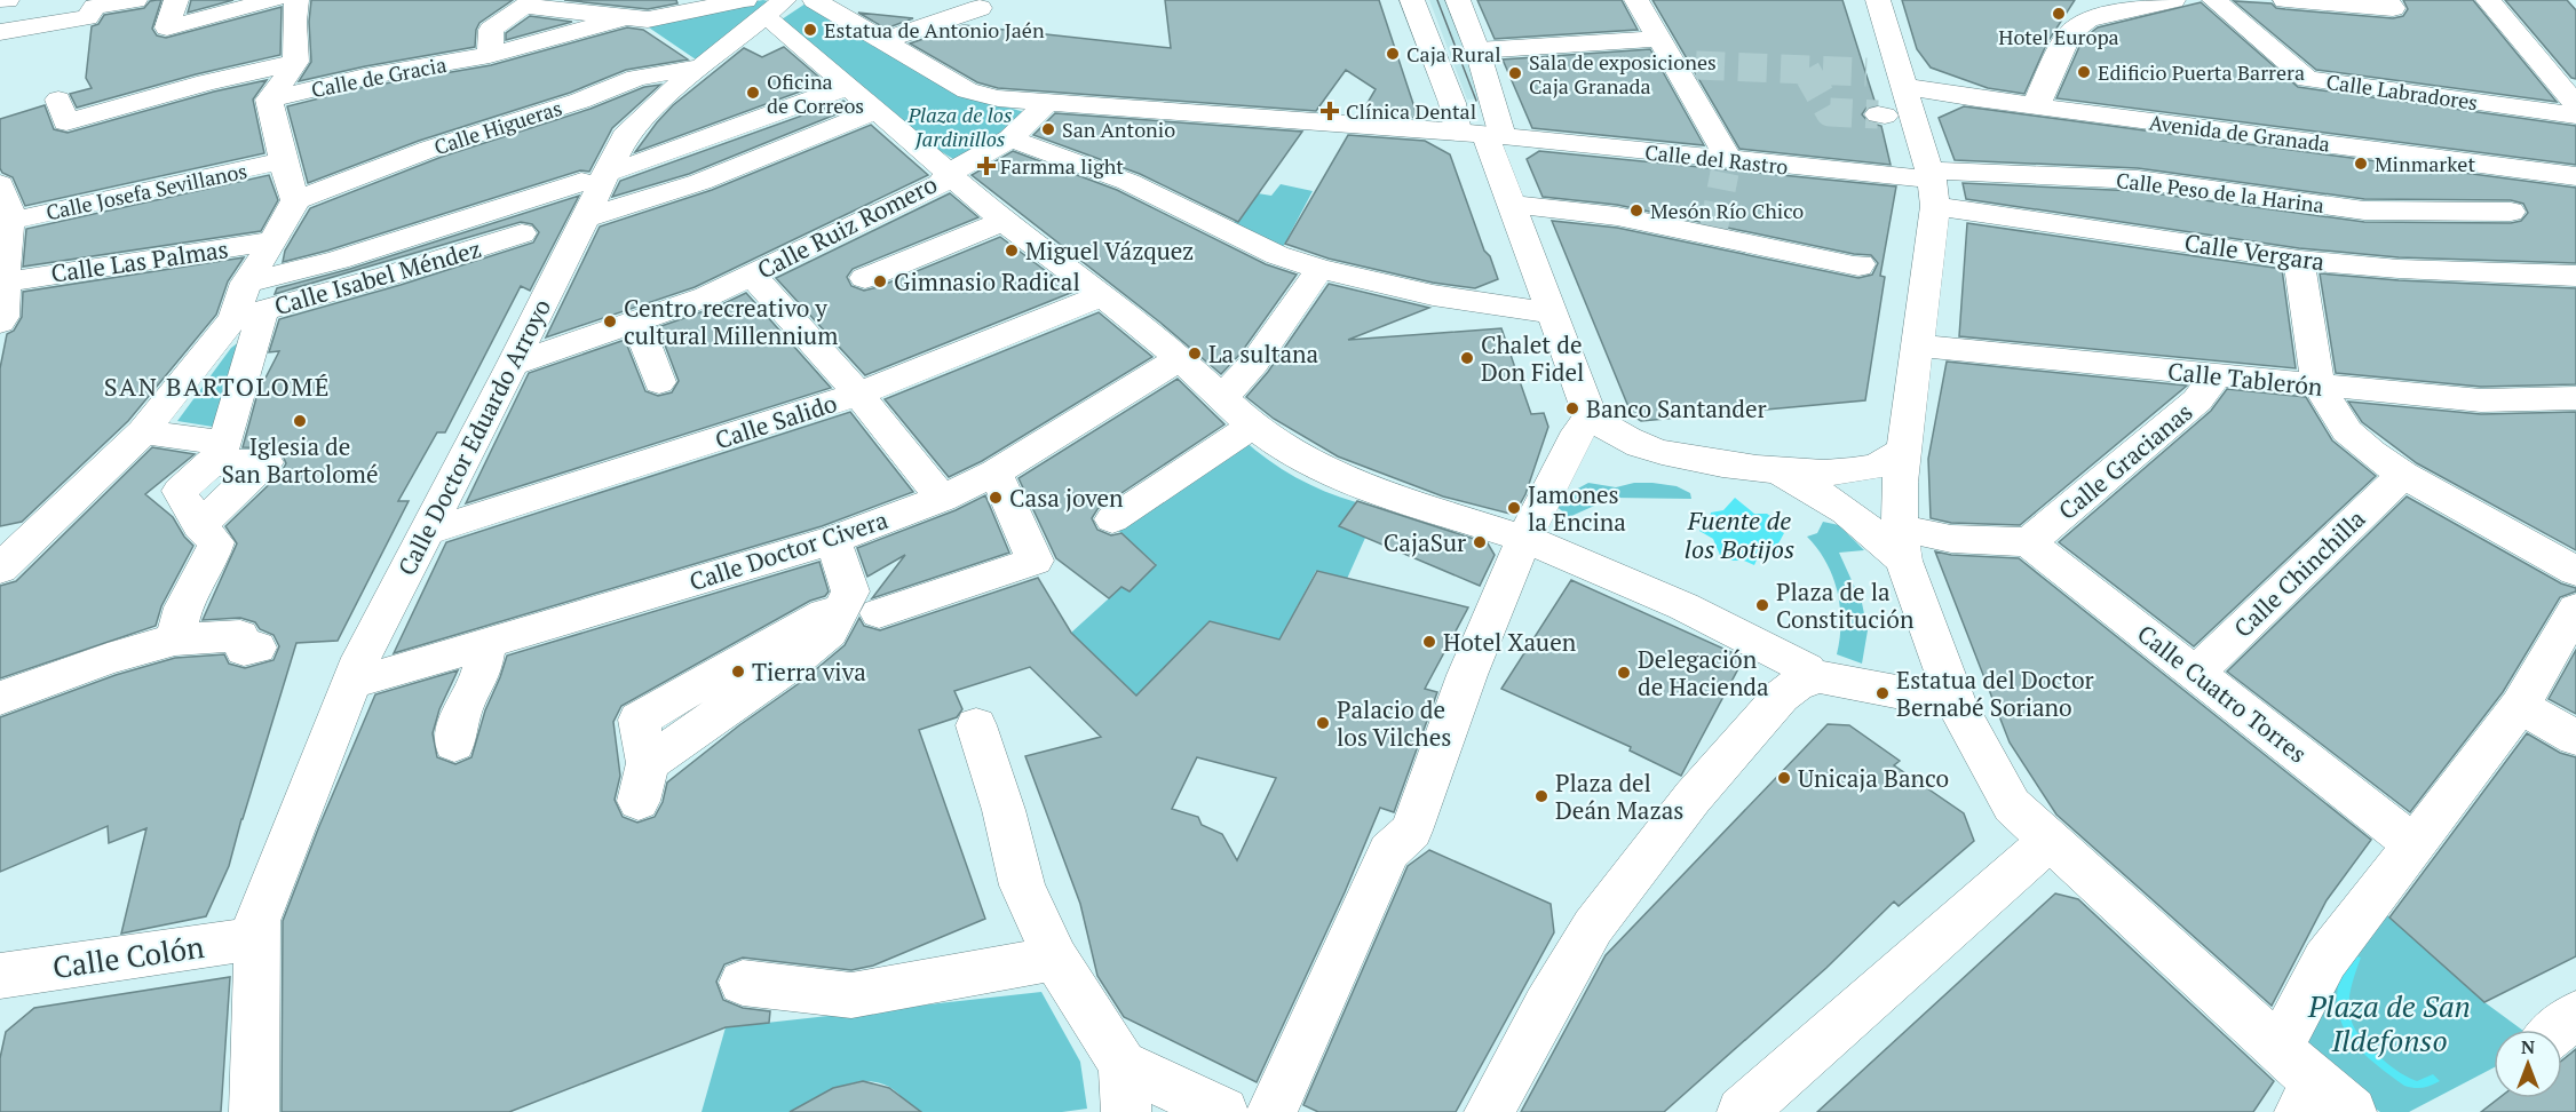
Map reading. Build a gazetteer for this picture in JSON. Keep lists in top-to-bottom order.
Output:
{
  "streets": {
    "street": [
      "Calle de Gracia",
      "Calle Labradores",
      "Calle Higueras",
      "Avenida de Granada",
      "Calle del Rastro",
      "Calle Josefa Sevillanos",
      "Calle Peso de la Harina",
      "Calle Ruiz Romero",
      "Calle Vergara",
      "Calle Las Palmas",
      "Calle Isabel Méndez",
      "Calle Tablerón",
      "Calle Salido",
      "Calle Doctor Eduardo Arroyo",
      "Calle Gracianas",
      "Calle Doctor Civera",
      "Calle Chinchilla",
      "Calle Cuatro Torres",
      "Calle Colón"
    ]
  },
  "crossings": [
    ["Calle Higueras", "Calle Doctor Eduardo Arroyo"],
    ["Calle del Rastro", "Calle Peso de la Harina"],
    ["Calle del Rastro", "Calle Ruiz Romero"],
    ["Calle del Rastro", "Calle Vergara"],
    ["Calle Peso de la Harina", "Calle Vergara"],
    ["Calle Ruiz Romero", "Calle Doctor Eduardo Arroyo"],
    ["Calle Tablerón", "Calle Gracianas"],
    ["Calle Doctor Eduardo Arroyo", "Calle Colón"],
    ["Calle Gracianas", "Calle Cuatro Torres"],
    ["Calle Chinchilla", "Calle Cuatro Torres"]
  ],
  "districts": ["SAN BARTOLOMÉ"],
  "water": ["Fuente de los Botijos"],
  "parks": ["Plaza de los Jardinillos", "Plaza de San Ildefonso"],
  "places": {
    "other": [
      "Hotel Europa",
      "Estatua de Antonio Jaén",
      "Caja Rural",
      "Edificio Puerta Barrera",
      "Sala de exposiciones Caja Granada",
      "Oficina de Correos",
      "San Antonio",
      "Minmarket",
      "Mesón Río Chico",
      "Miguel Vázquez",
      "Gimnasio Radical",
      "Centro recreativo y cultural Millennium",
      "La sultana",
      "Chalet de Don Fidel",
      "Banco Santander",
      "Iglesia de San Bartolomé",
      "Casa joven",
      "Jamones la Encina",
      "CajaSur",
      "Plaza de la Constitución",
      "Hotel Xauen",
      "Tierra viva",
      "Delegación de Hacienda",
      "Estatua del Doctor Bernabé Soriano",
      "Palacio de los Vilches",
      "Unicaja Banco",
      "Plaza del Deán Mazas"
    ],
    "health": ["Clínica Dental", "Farmma light"]
  },
  "north": "top"
}
